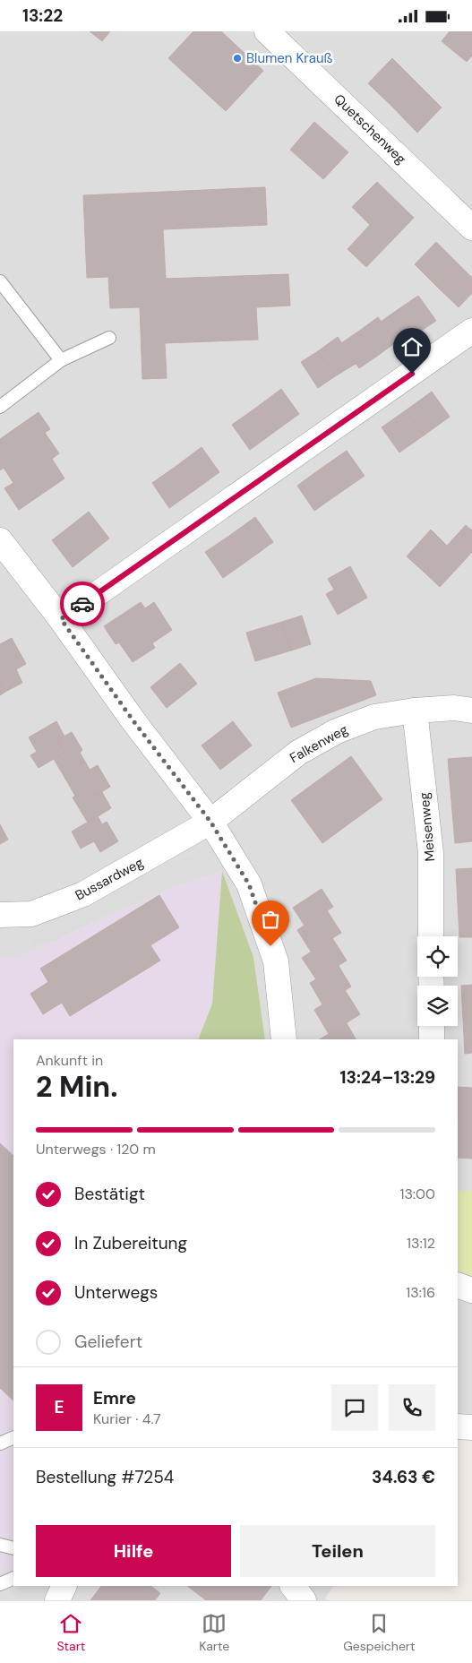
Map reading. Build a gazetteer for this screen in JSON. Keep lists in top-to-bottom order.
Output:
{
  "streets": {
    "street": [
      "Quetschenweg",
      "Falkenweg",
      "Meisenweg",
      "Bussardweg"
    ]
  },
  "crossings": [
    ["Falkenweg", "Meisenweg"],
    ["Falkenweg", "Bussardweg"]
  ],
  "places": ["Blumen Krauß"],
  "page": {
    "status": "13:22",
    "heading": ["2 Min.", "Ankunft in", "13:24–13:29"],
    "panel": [
      "Emre",
      "Kurier · 4.7",
      "Bestellung #7254",
      "34.63 €"
    ],
    "bar": "Unterwegs · 120 m",
    "list": [
      ["Bestätigt", "13:00"],
      ["In Zubereitung", "13:12"],
      ["Unterwegs", "13:16"],
      "Geliefert"
    ],
    "round": "E",
    "buttons": ["Hilfe", "Teilen"],
    "tabs": ["Start", "Karte", "Gespeichert"]
  }
}
